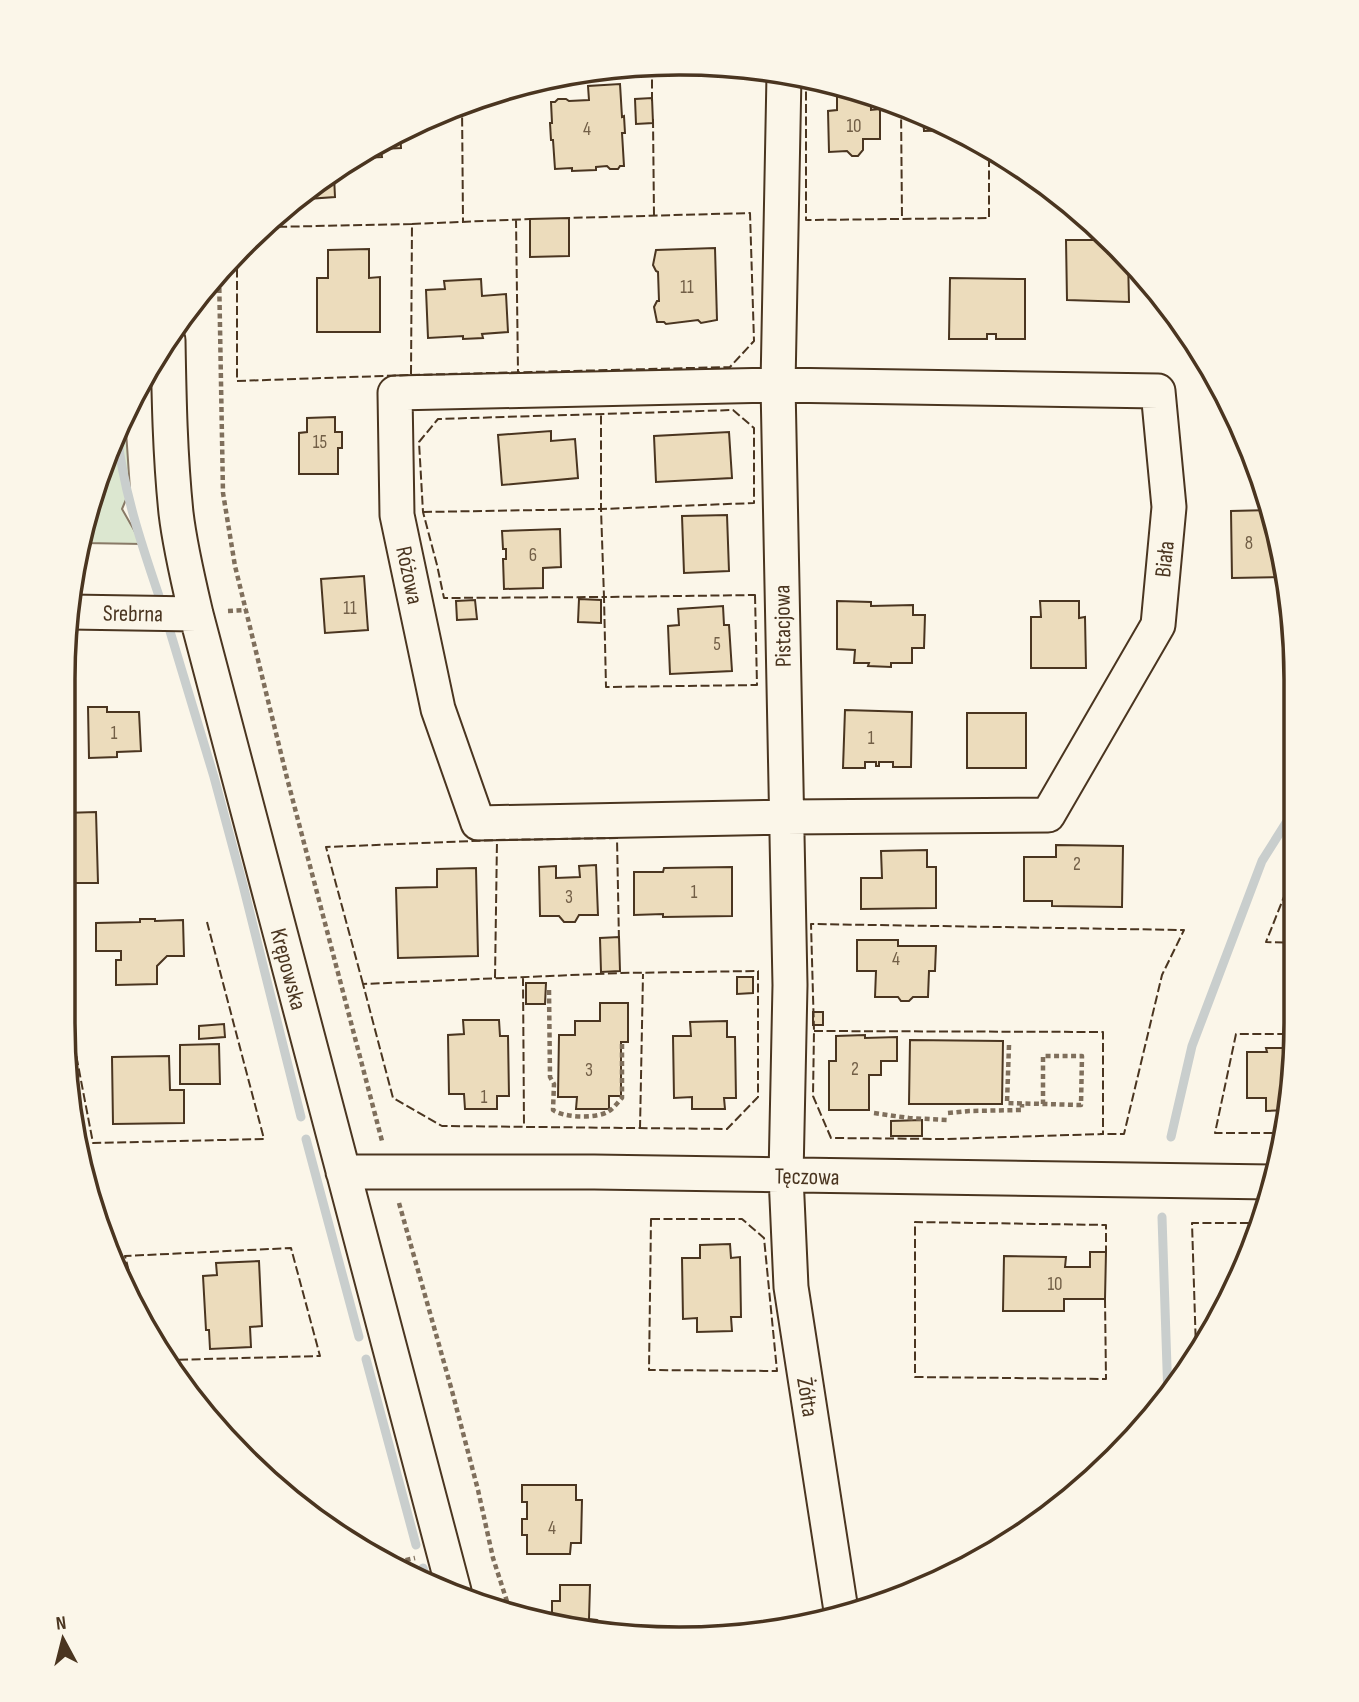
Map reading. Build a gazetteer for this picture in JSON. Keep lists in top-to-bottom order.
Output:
{
  "streets": {
    "street": [
      "Biała",
      "Różowa",
      "Srebrna",
      "Pistacjowa",
      "Krępowska",
      "Tęczowa",
      "Żółta"
    ]
  },
  "crossings": [
    ["Biała", "Różowa"],
    ["Biała", "Pistacjowa"],
    ["Różowa", "Pistacjowa"],
    ["Srebrna", "Krępowska"],
    ["Pistacjowa", "Tęczowa"],
    ["Pistacjowa", "Żółta"],
    ["Krępowska", "Tęczowa"],
    ["Tęczowa", "Żółta"]
  ],
  "house_numbers": [
    "10",
    "4",
    "11",
    "15",
    "8",
    "6",
    "11",
    "5",
    "1",
    "1",
    "2",
    "1",
    "3",
    "4",
    "2",
    "3",
    "1",
    "10",
    "4"
  ],
  "north": "top"
}
